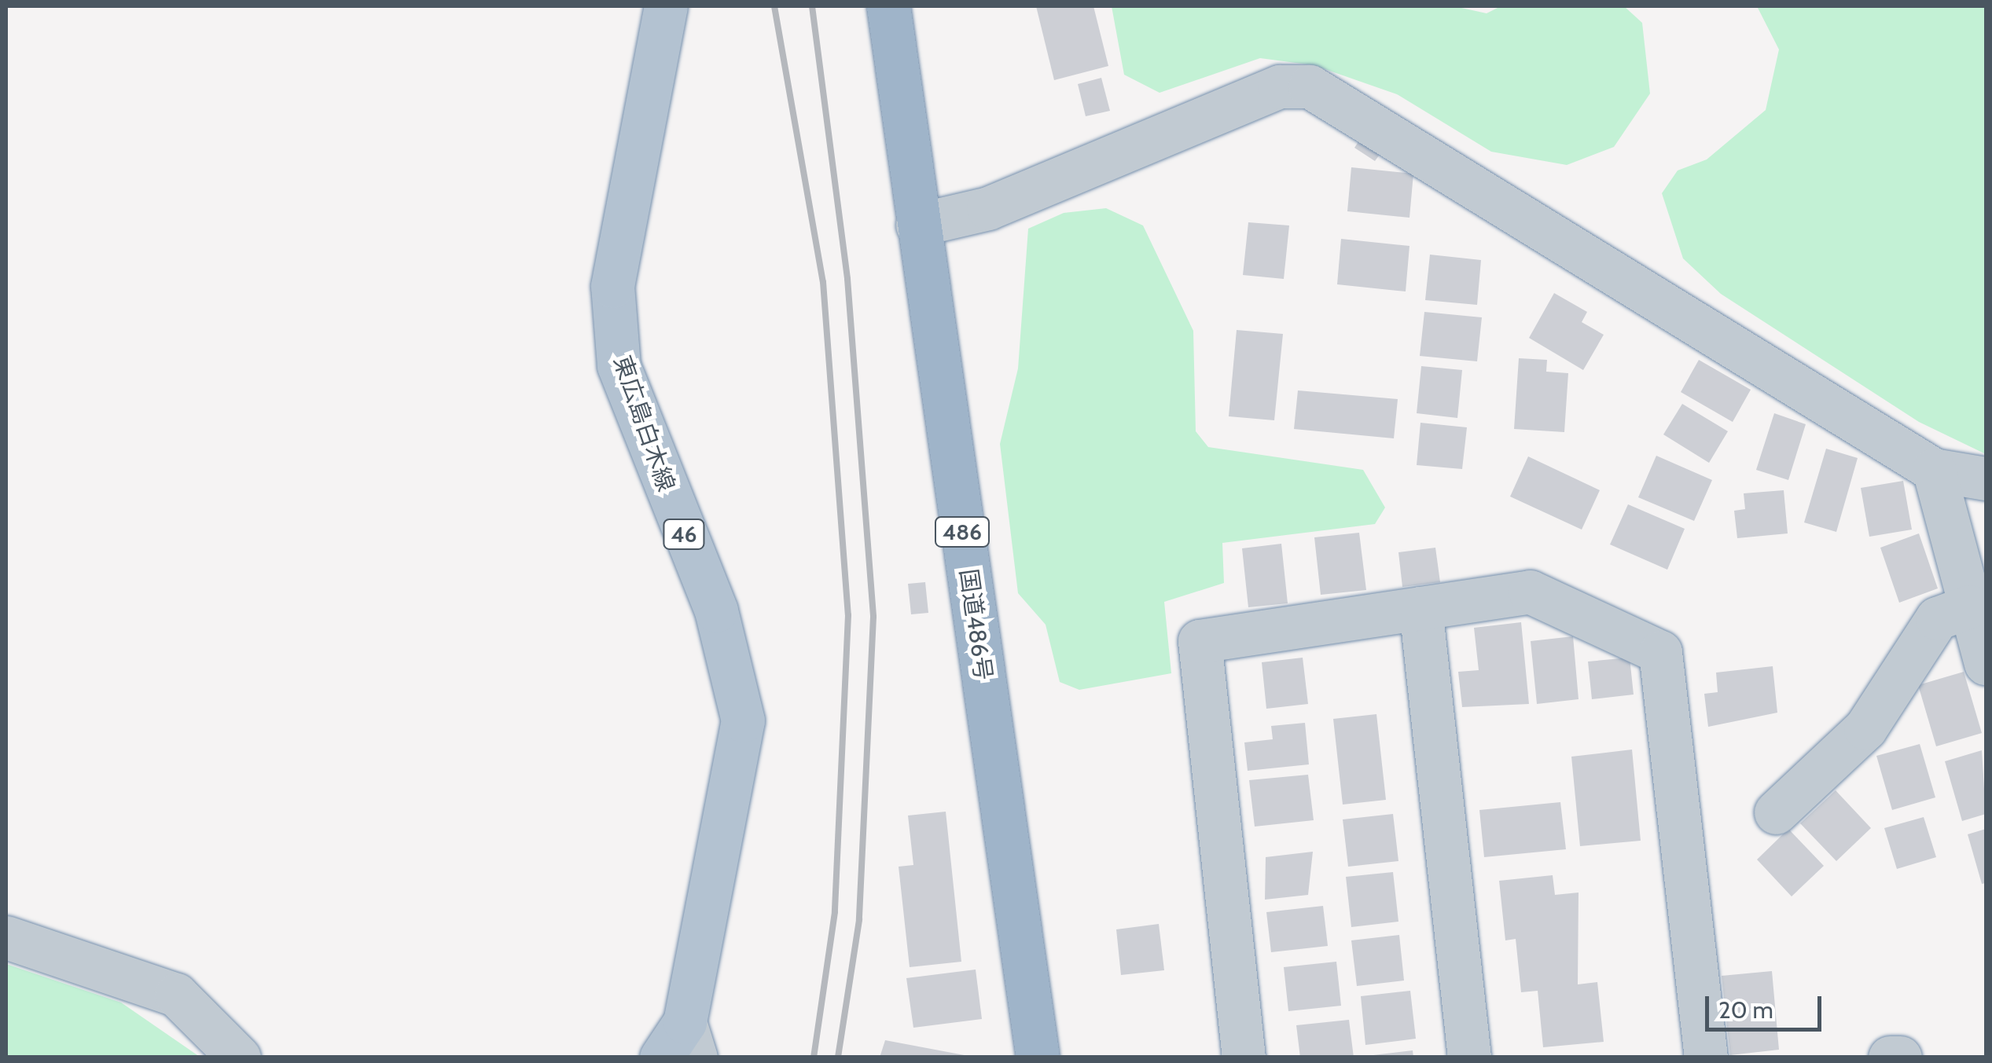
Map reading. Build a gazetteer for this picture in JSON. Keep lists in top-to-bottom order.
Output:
{
  "streets": {
    "highway": ["486", "国道486号"],
    "main road": ["東広島白木線", "46"]
  },
  "scale_bar": "20 m"
}
